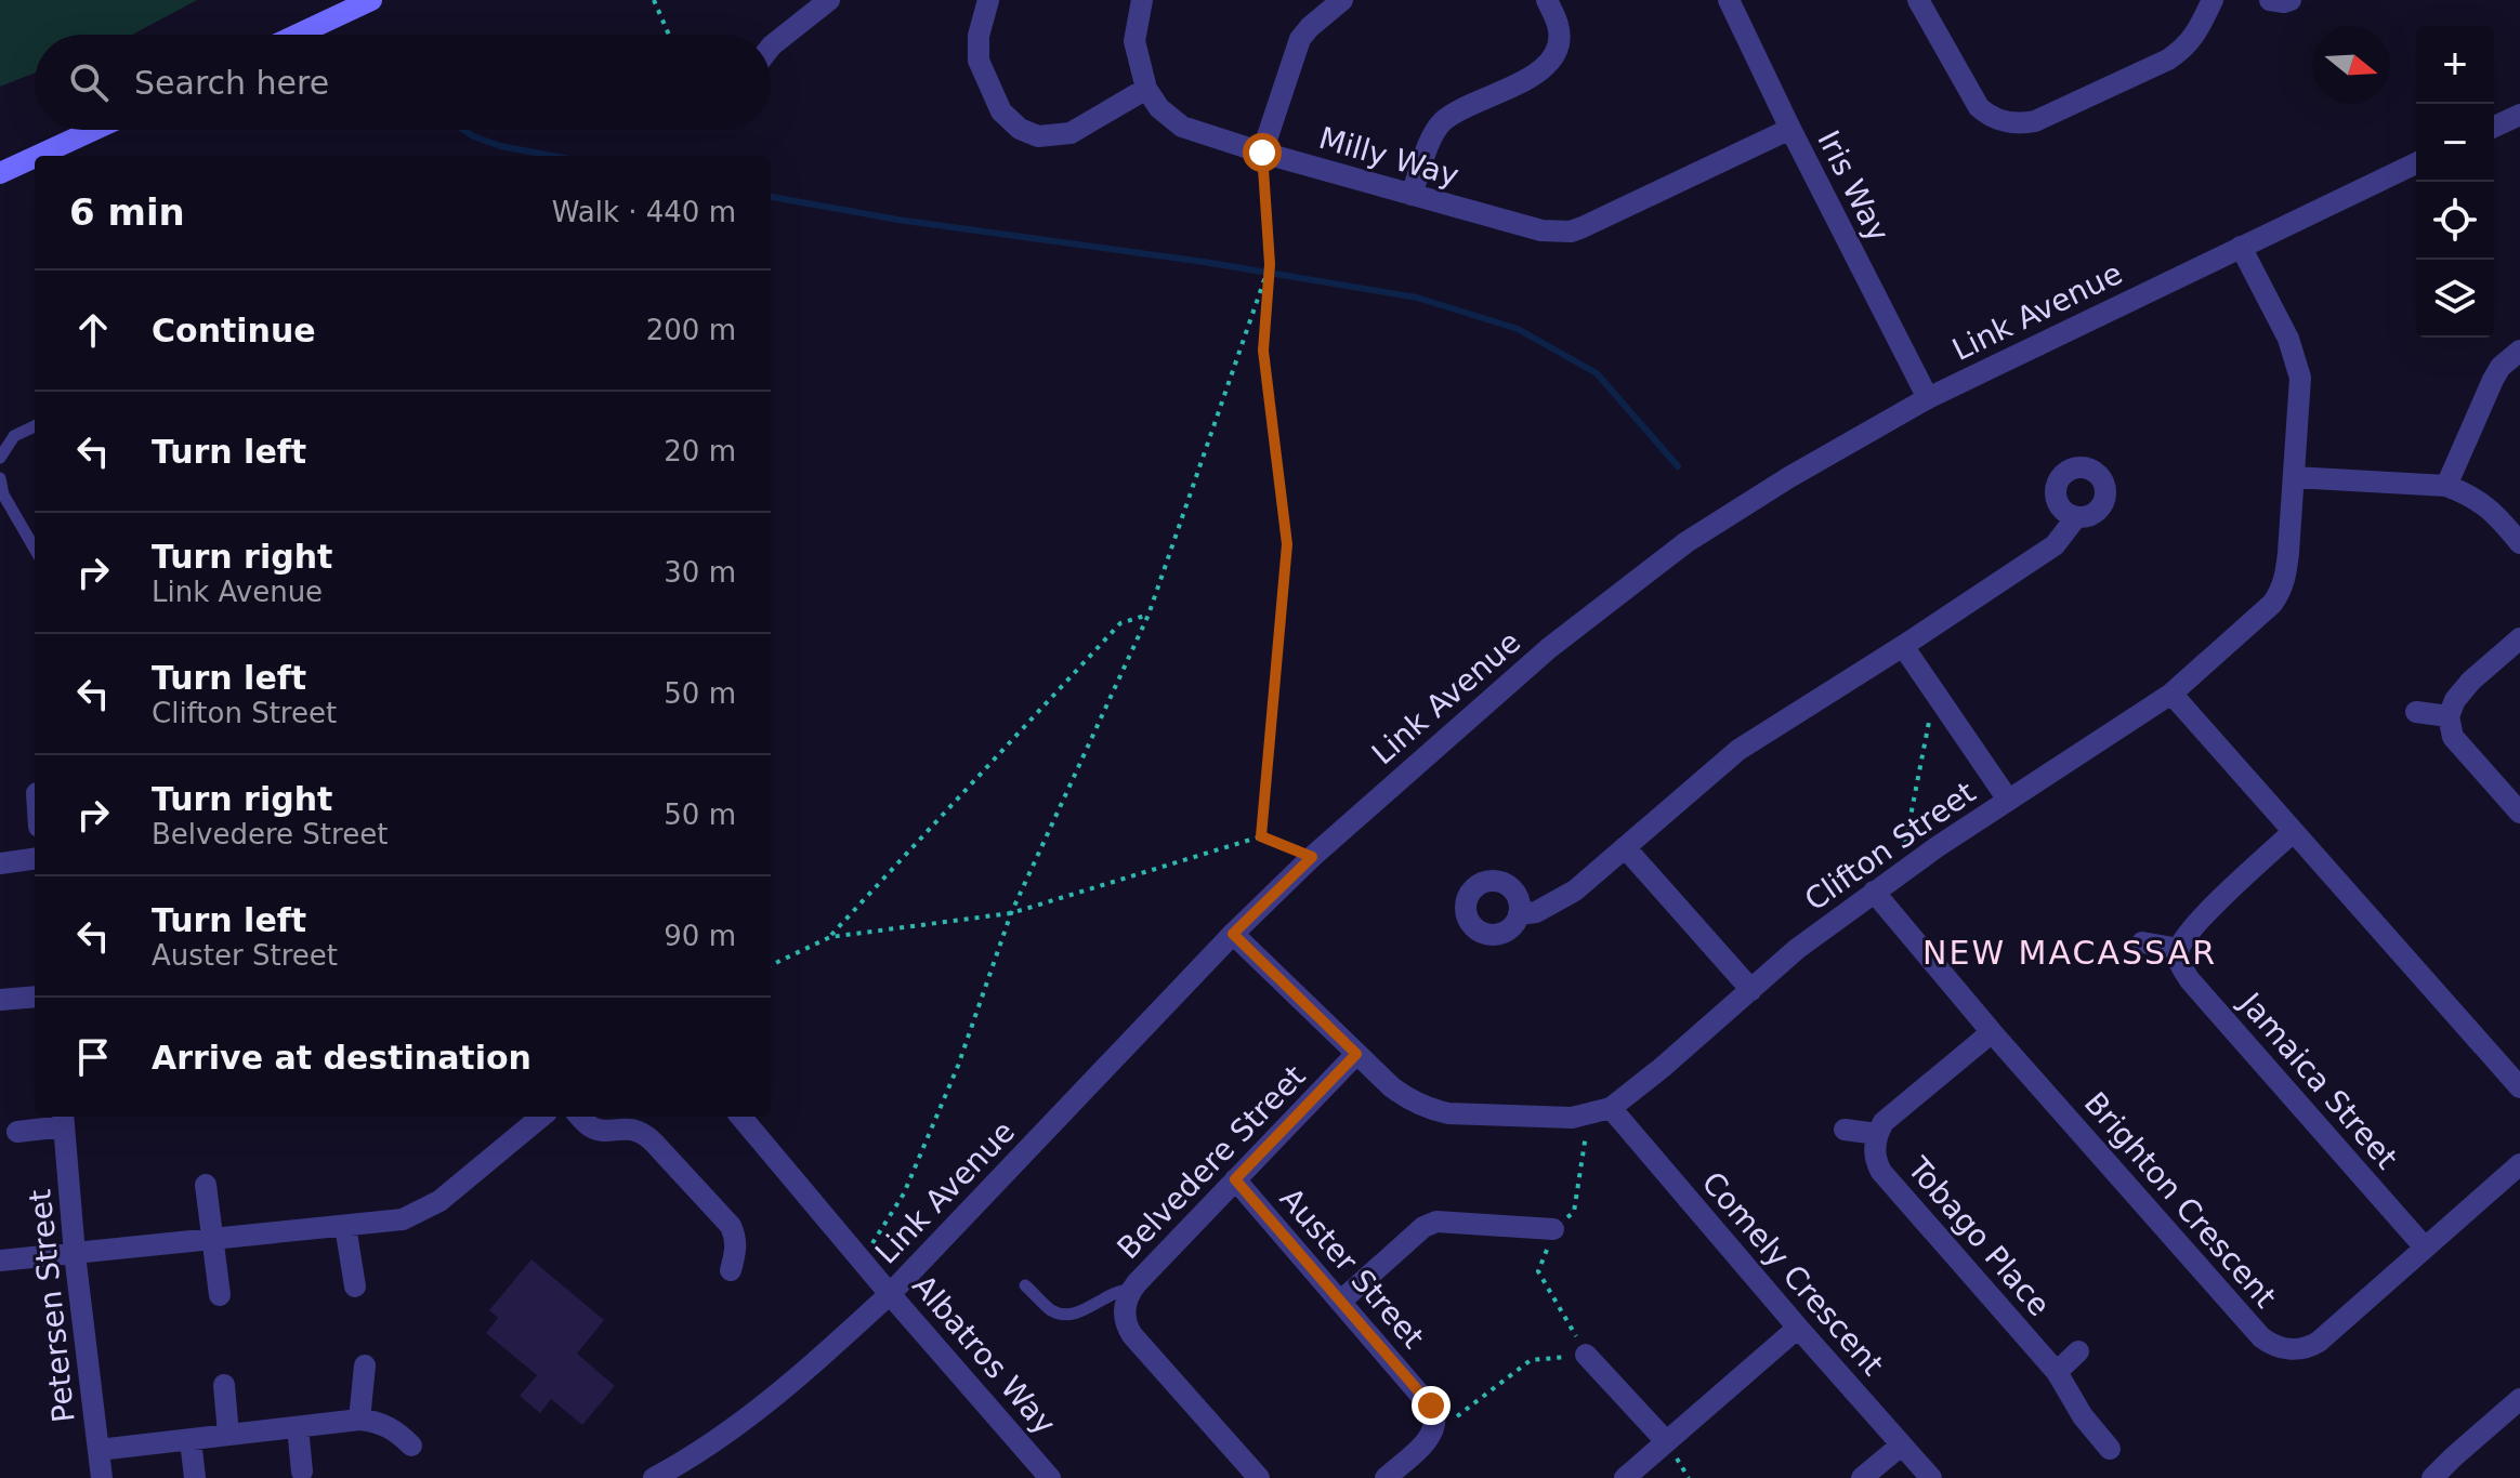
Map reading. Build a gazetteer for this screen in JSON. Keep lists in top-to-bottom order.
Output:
{
  "streets": {
    "street": [
      "Milly Way",
      "Iris Way",
      "Link Avenue",
      "Clifton Street",
      "Jamaica Street",
      "Belvedere Street",
      "Brighton Crescent",
      "Tobago Place",
      "Auster Street",
      "Comely Crescent",
      "Petersen Street",
      "Albatros Way"
    ]
  },
  "crossings": [
    ["Milly Way", "Iris Way"],
    ["Iris Way", "Link Avenue"],
    ["Link Avenue", "Clifton Street"],
    ["Link Avenue", "Albatros Way"],
    ["Clifton Street", "Brighton Crescent"],
    ["Clifton Street", "Comely Crescent"],
    ["Jamaica Street", "Brighton Crescent"],
    ["Belvedere Street", "Auster Street"]
  ],
  "districts": ["NEW MACASSAR"],
  "north": "right",
  "page": {
    "map_buttons": ["+", "−"],
    "search": "Search here",
    "heading": ["6 min", "Walk · 440 m"],
    "list": [
      ["Continue", "200 m"],
      ["Turn left", "20 m"],
      ["Turn right", "Link Avenue", "30 m"],
      ["Turn left", "Clifton Street", "50 m"],
      ["Turn right", "Belvedere Street", "50 m"],
      ["Turn left", "Auster Street", "90 m"],
      "Arrive at destination"
    ]
  }
}
